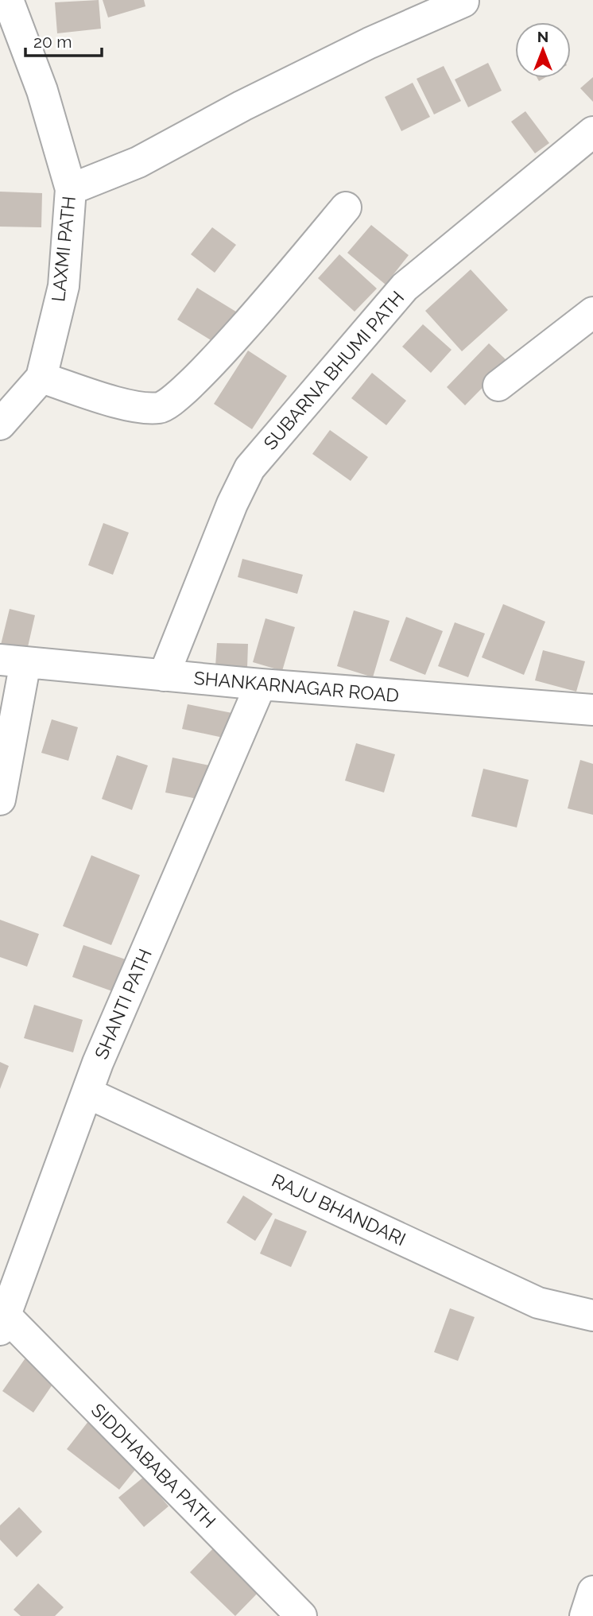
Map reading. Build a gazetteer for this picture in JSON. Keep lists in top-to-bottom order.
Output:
{
  "streets": {
    "street": [
      "LAXMI PATH",
      "SUBARNA BHUMI PATH",
      "SHANKARNAGAR ROAD",
      "SHANTI PATH",
      "RAJU BHANDARI",
      "SIDDHABABA PATH"
    ]
  },
  "crossings": [
    ["SUBARNA BHUMI PATH", "SHANKARNAGAR ROAD"],
    ["SHANKARNAGAR ROAD", "SHANTI PATH"],
    ["SHANTI PATH", "RAJU BHANDARI"],
    ["SHANTI PATH", "SIDDHABABA PATH"]
  ],
  "scale_bar": "20 m",
  "north": "top"
}
